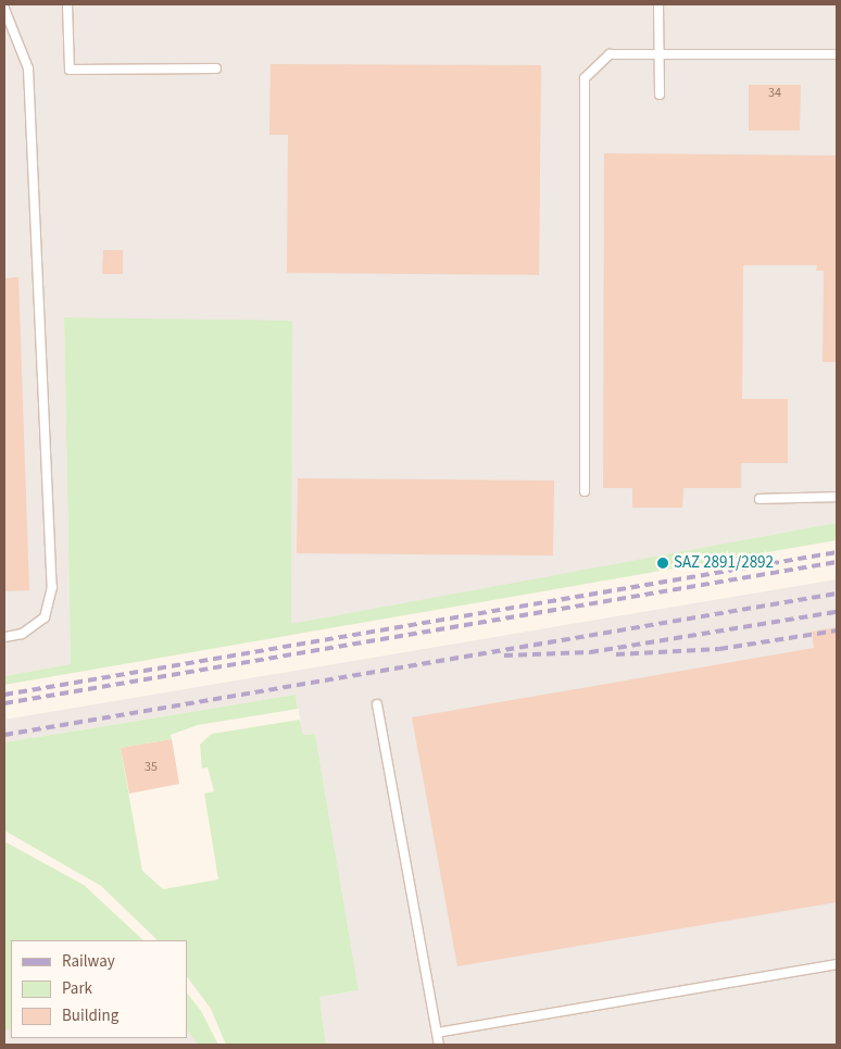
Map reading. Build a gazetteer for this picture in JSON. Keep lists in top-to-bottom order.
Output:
{
  "places": ["SAZ 2891/2892"],
  "house_numbers": ["34", "35"],
  "legend": ["Railway", "Park", "Building"]
}
